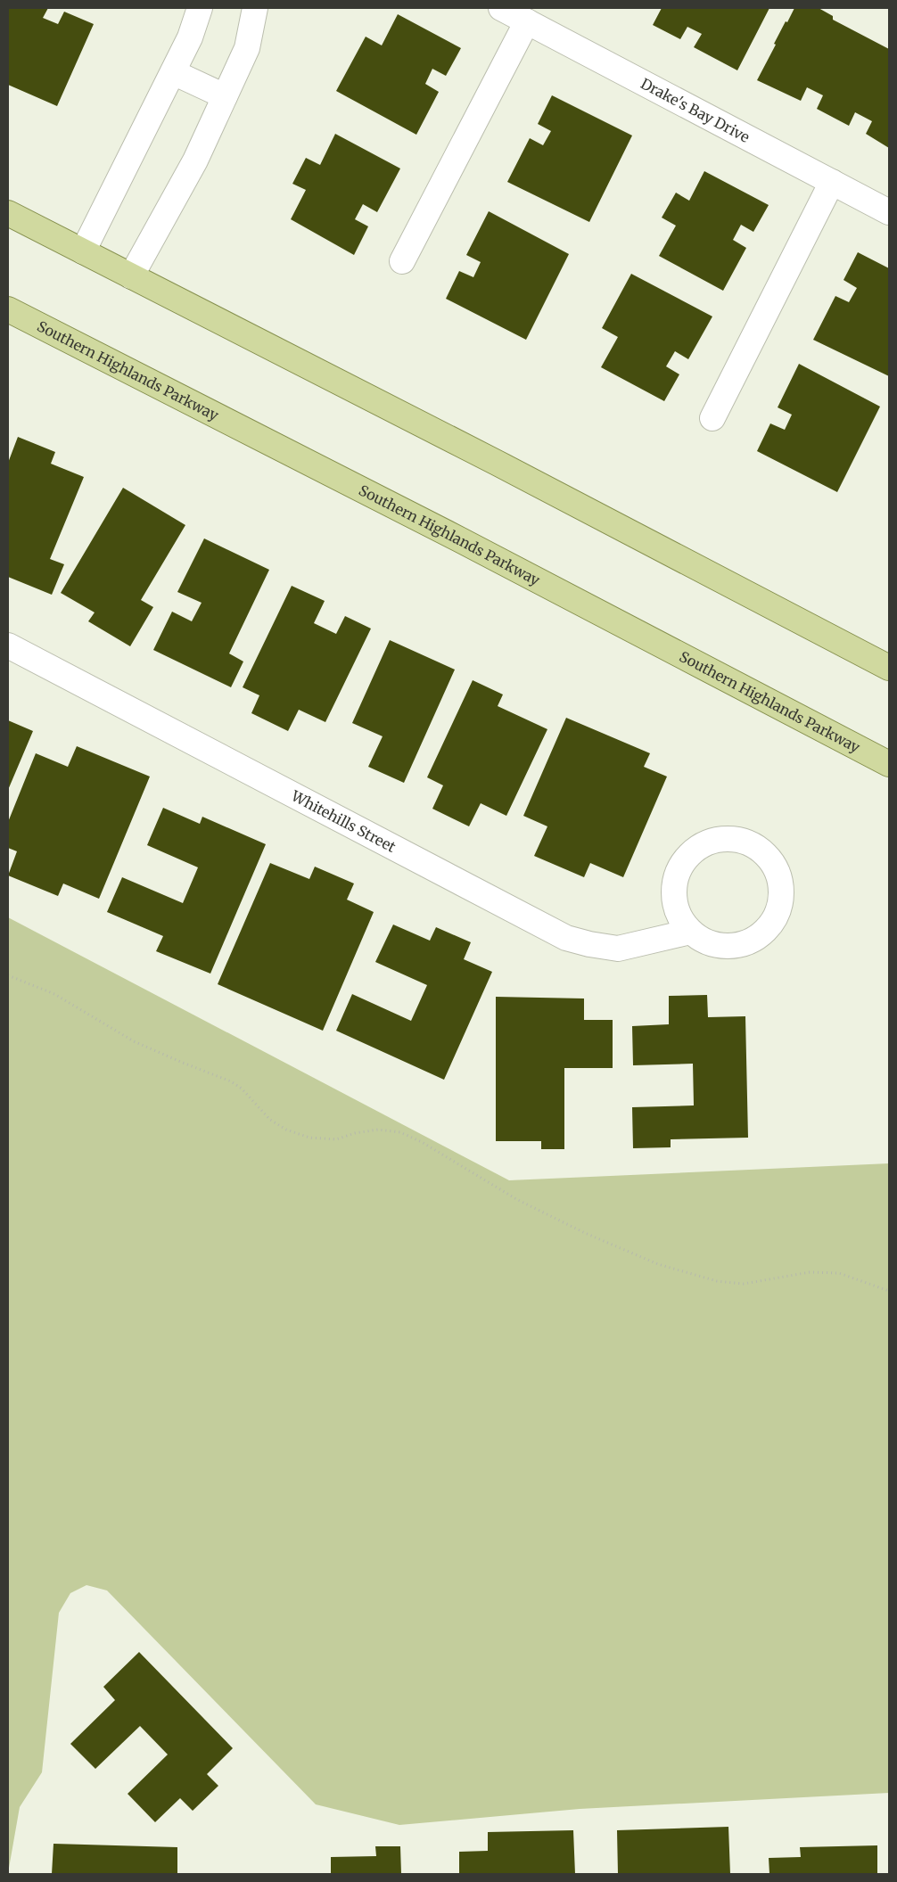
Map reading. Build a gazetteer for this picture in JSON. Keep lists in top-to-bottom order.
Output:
{
  "streets": {
    "main road": ["Southern Highlands Parkway"],
    "street": ["Drake's Bay Drive", "Whitehills Street"]
  }
}
